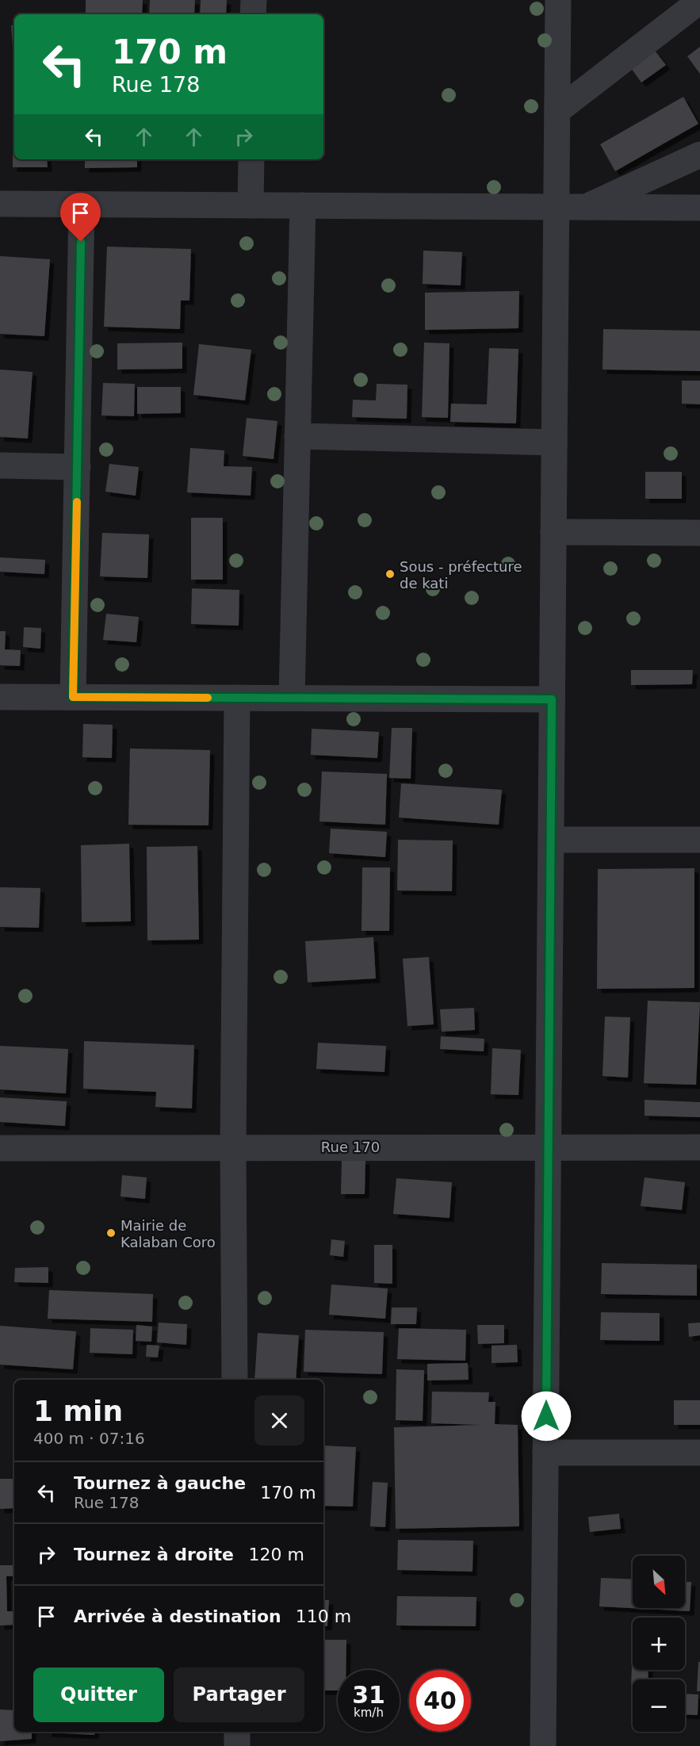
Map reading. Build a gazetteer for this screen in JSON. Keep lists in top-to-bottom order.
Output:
{
  "streets": {
    "street": ["Rue 170"]
  },
  "places": ["Sous - préfecture de kati", "Mairie de Kalaban Coro"],
  "north": "bottom right",
  "page": {
    "turn": ["170 m", "Rue 178"],
    "heading": ["1 min", "400 m · 07:16"],
    "list": [
      {
        "name": "Tournez à gauche",
        "note": "Rue 178",
        "value": "170 m"
      },
      {
        "name": "Tournez à droite",
        "value": "120 m"
      },
      {
        "name": "Arrivée à destination",
        "value": "110 m"
      }
    ],
    "map_buttons": ["+", "−"],
    "buttons": ["Quitter", "Partager"],
    "speed": "31 km/h",
    "limit": "40"
  }
}
